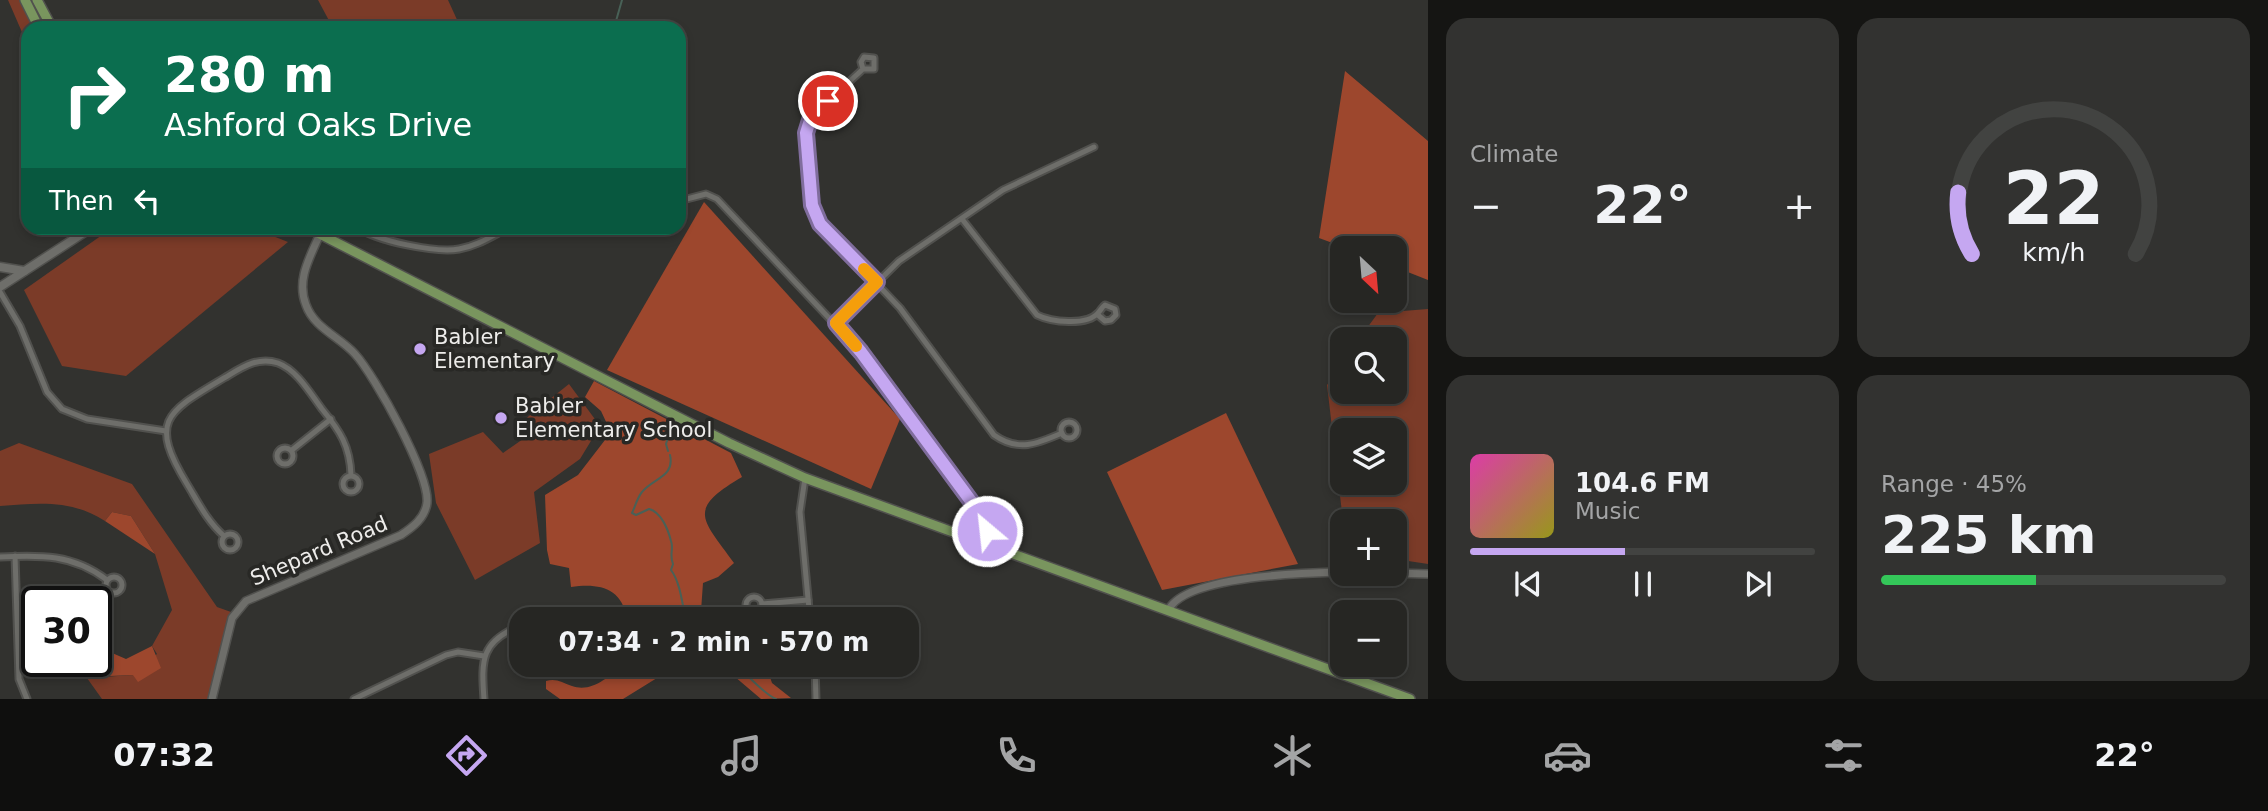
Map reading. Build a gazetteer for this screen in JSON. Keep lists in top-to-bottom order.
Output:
{
  "streets": {
    "street": ["Shepard Road"]
  },
  "places": ["Babler Elementary", "Babler Elementary School"],
  "north": "bottom right",
  "page": {
    "tile": [
      "Climate",
      ["Range · 45%", "225 km"]
    ],
    "turn": ["280 m", "Ashford Oaks Drive"],
    "then": "Then",
    "heat": ["−", "22°", "+"],
    "map_buttons": ["+", "−"],
    "song": ["104.6 FM", "Music"],
    "limit": "30",
    "trip": "07:34 · 2 min · 570 m",
    "tabs": ["07:32", "22°"],
    "gauge": ["22", "km/h"]
  }
}
